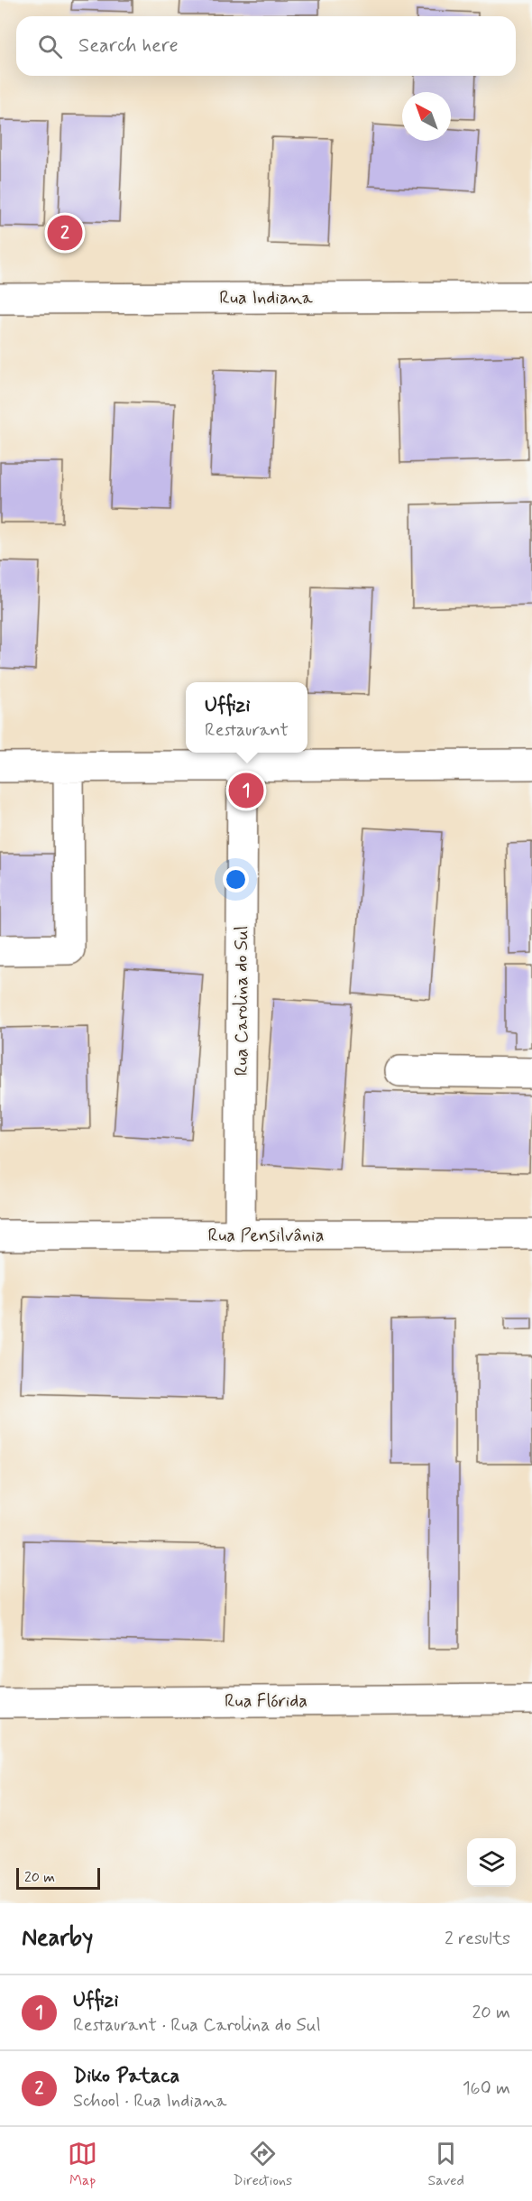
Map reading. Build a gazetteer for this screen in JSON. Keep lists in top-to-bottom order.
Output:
{
  "streets": {
    "street": [
      "Rua Indiana",
      "Rua Carolina do Sul",
      "Rua Pensilvânia",
      "Rua Flórida"
    ]
  },
  "crossings": [
    ["Rua Carolina do Sul", "Rua Pensilvânia"]
  ],
  "scale_bar": "20 m",
  "north": "top left",
  "page": {
    "search": "Search here",
    "pins": ["2", "1"],
    "popup": ["Uffizi", "Restaurant"],
    "scale": "20 m",
    "heading": ["Nearby", "2 results"],
    "list": [
      {
        "mark": "1",
        "name": "Uffizi",
        "note": "Restaurant · Rua Carolina do Sul",
        "value": "20 m"
      },
      {
        "mark": "2",
        "name": "Diko Pataca",
        "note": "School · Rua Indiana",
        "value": "160 m"
      }
    ],
    "nav": ["Map", "Directions", "Saved"]
  }
}
